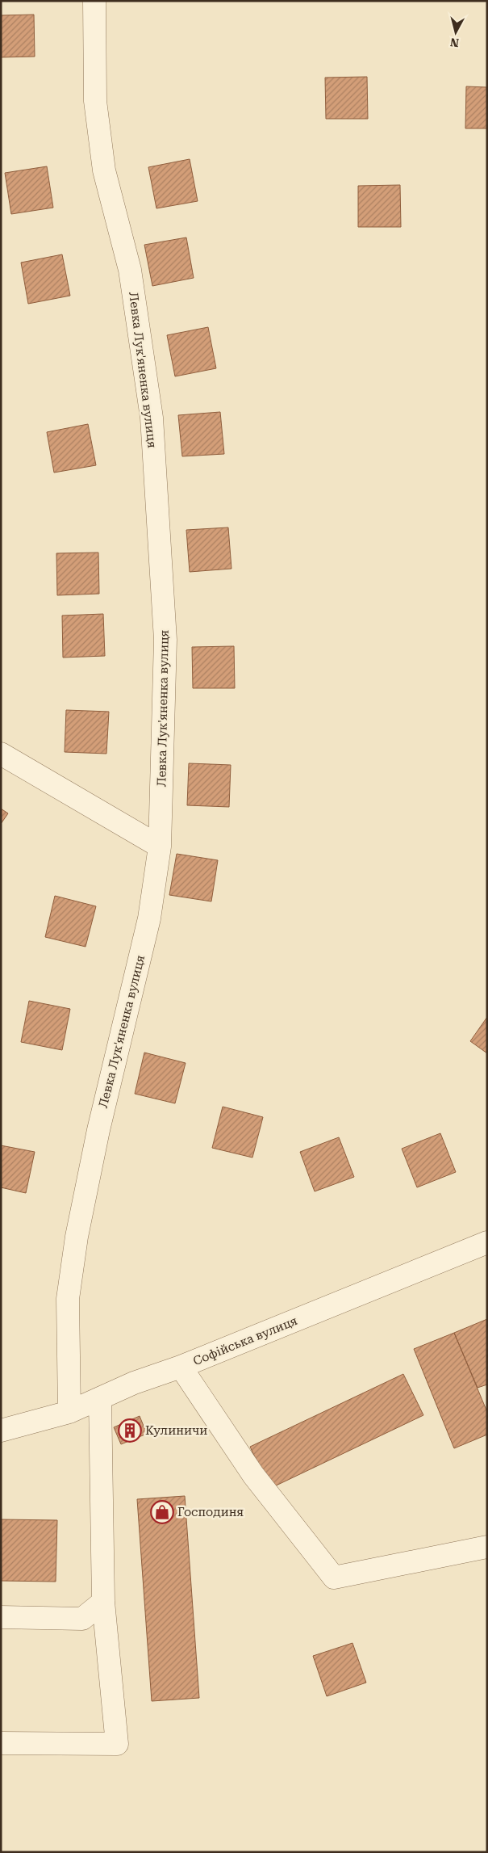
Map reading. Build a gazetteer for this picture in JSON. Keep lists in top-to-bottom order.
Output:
{
  "streets": {
    "street": ["Левка Лук'яненка вулиця", "Софійська вулиця"]
  },
  "crossings": [
    ["Левка Лук'яненка вулиця", "Софійська вулиця"]
  ],
  "places": {
    "building": ["Кулиничи"],
    "shop": ["Господиня"]
  },
  "north": "bottom"
}
